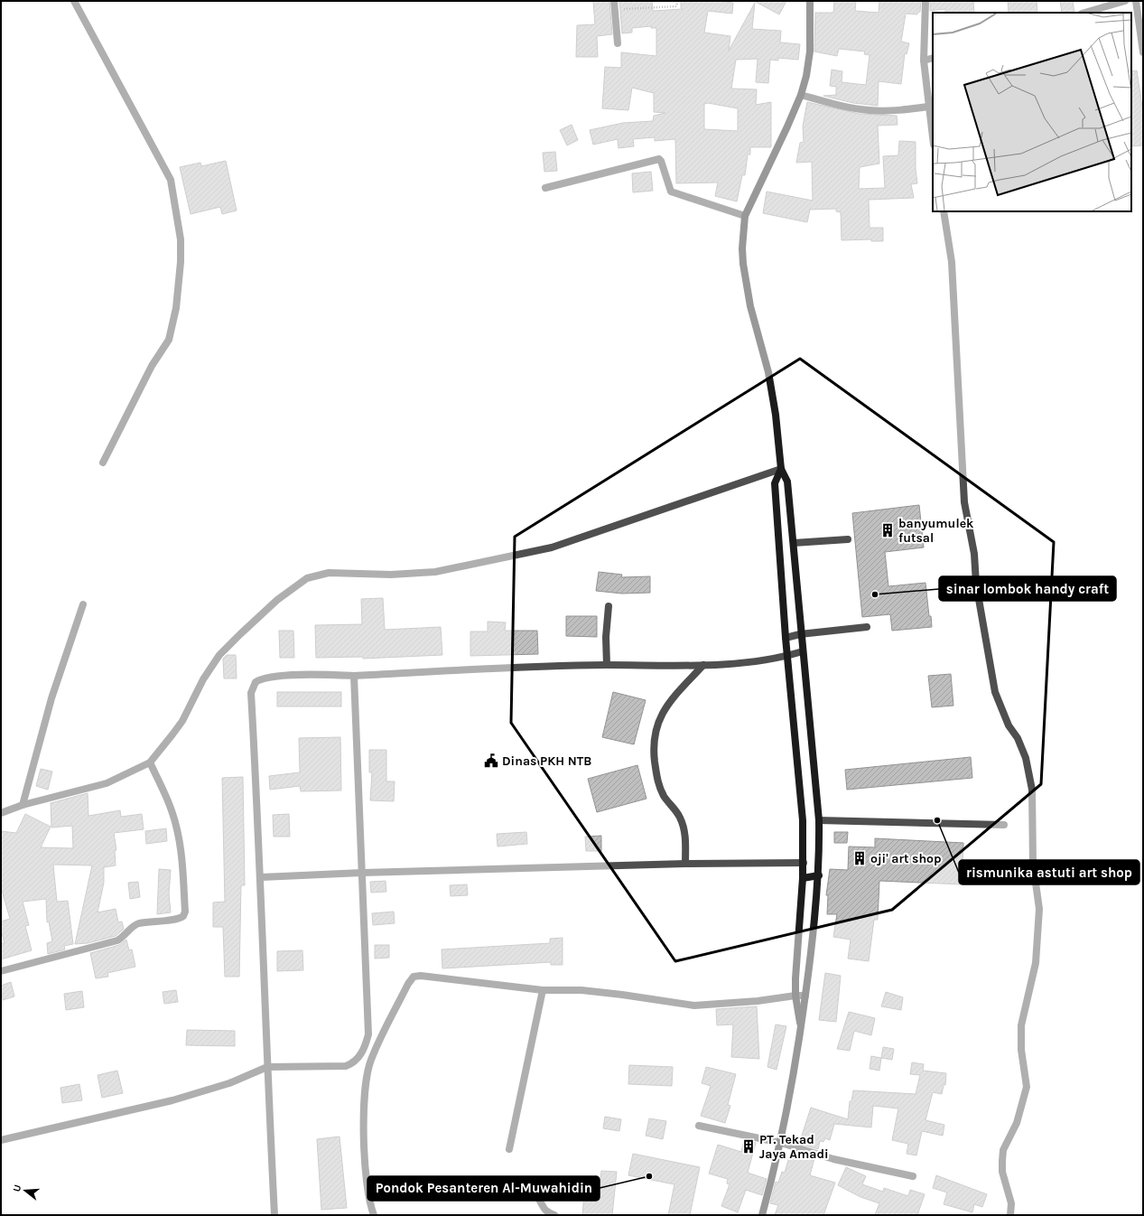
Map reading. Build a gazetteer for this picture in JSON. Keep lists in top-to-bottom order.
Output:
{
  "places": {
    "building": ["banyumulek futsal", "oji' art shop", "PT. Tekad Jaya Amadi"],
    "other": ["sinar lombok handy craft", "rismunika astuti art shop", "Pondok Pesanteren Al-Muwahidin"],
    "public building": ["Dinas PKH NTB"]
  },
  "north": "left"
}
